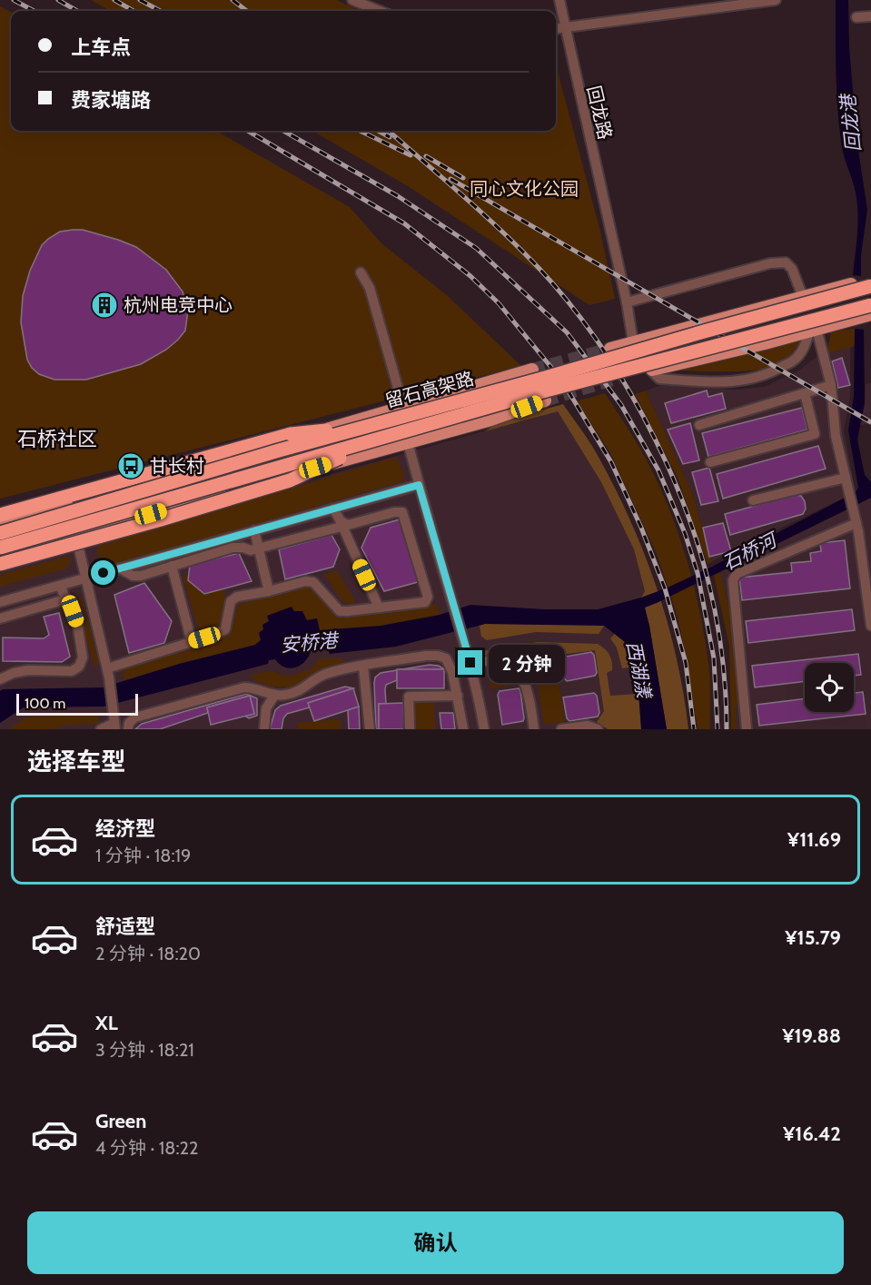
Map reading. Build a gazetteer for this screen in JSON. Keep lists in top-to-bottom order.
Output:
{
  "streets": {
    "highway": ["留石高架路"],
    "street": ["回龙路"]
  },
  "districts": ["石桥社区"],
  "water": [
    "回龙港",
    "石桥河",
    "安桥港",
    "西湖漾"
  ],
  "parks": ["同心文化公园"],
  "places": {
    "building": ["杭州电竞中心"],
    "bus stop": ["甘长村"]
  },
  "scale_bar": "100 m",
  "page": {
    "banner": ["上车点", "费家塘路"],
    "bubble": "2 分钟",
    "scale": "100 m",
    "heading": "选择车型",
    "list": [
      {
        "name": "经济型",
        "note": "1 分钟 · 18:19",
        "value": "¥11.69"
      },
      {
        "name": "舒适型",
        "note": "2 分钟 · 18:20",
        "value": "¥15.79"
      },
      {
        "name": "XL",
        "note": "3 分钟 · 18:21",
        "value": "¥19.88"
      },
      {
        "name": "Green",
        "note": "4 分钟 · 18:22",
        "value": "¥16.42"
      }
    ],
    "buttons": "确认"
  }
}
